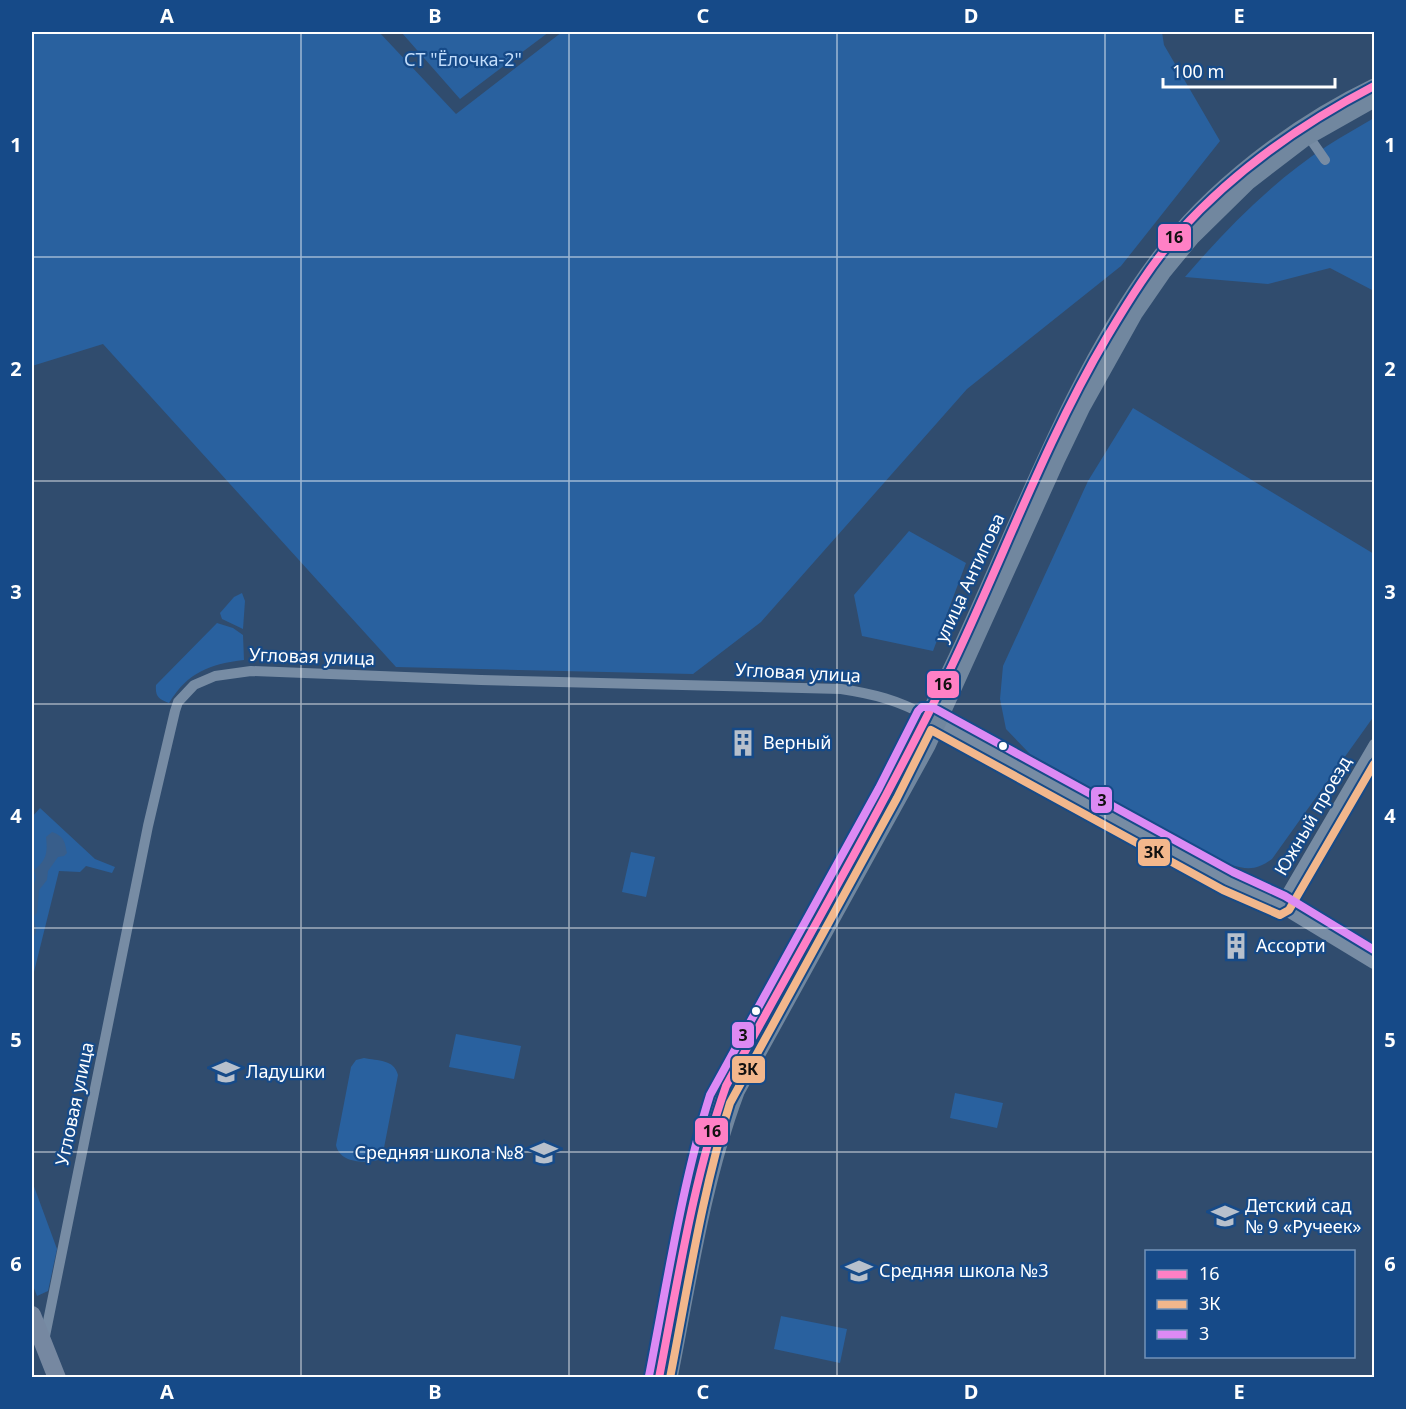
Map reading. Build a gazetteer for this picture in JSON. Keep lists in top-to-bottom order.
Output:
{
  "streets": {
    "main road": ["улица Антипова"],
    "street": ["Угловая улица", "Южный проезд"]
  },
  "crossings": [
    ["улица Антипова", "Угловая улица"]
  ],
  "parks": ["СТ \"Ёлочка-2\""],
  "places": {
    "building": ["Верный", "Ассорти"],
    "school or university": [
      "Ладушки",
      "Средняя школа №8",
      "Детский сад № 9 «Ручеек»",
      "Средняя школа №3"
    ]
  },
  "lines": ["transit line 16", "transit line 3", "transit line 3К"],
  "legend": ["16", "3К", "3"],
  "scale_bar": "100 m",
  "grid": {
    "columns": [
      "A",
      "B",
      "C",
      "D",
      "E"
    ],
    "rows": [
      "1",
      "2",
      "3",
      "4",
      "5",
      "6"
    ]
  }
}
